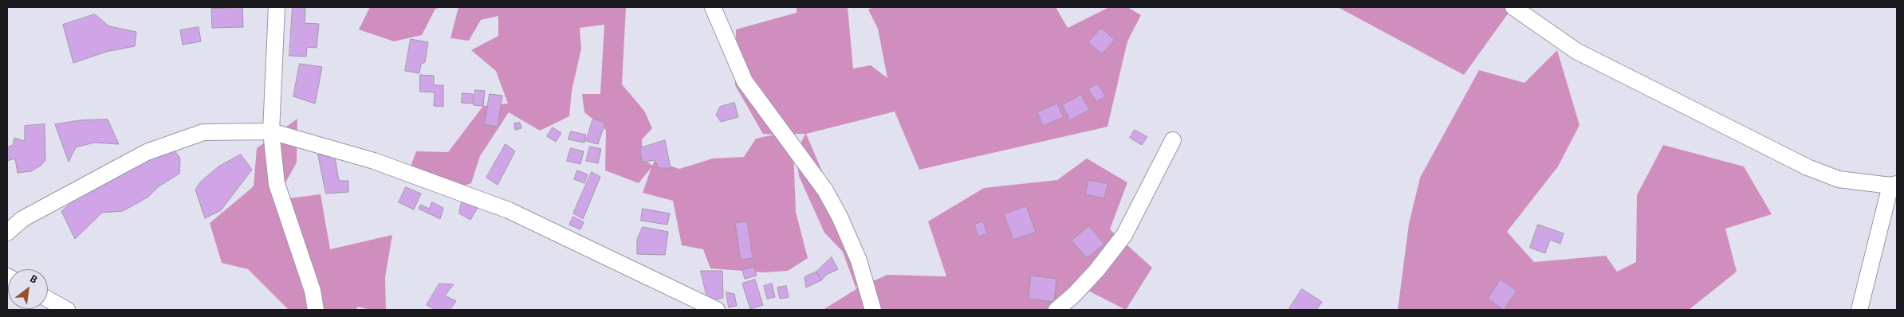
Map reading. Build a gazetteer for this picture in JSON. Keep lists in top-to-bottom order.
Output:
{
  "north": "top right"
}
